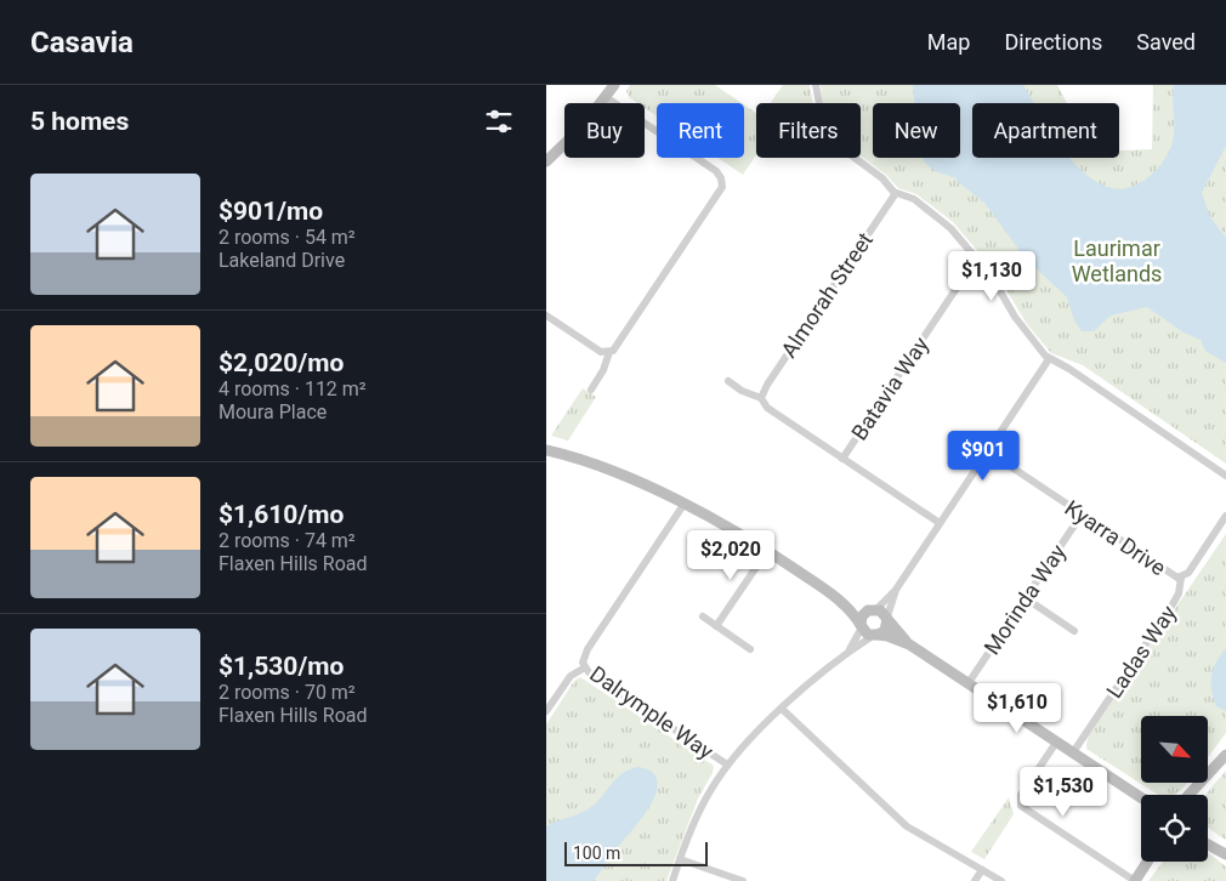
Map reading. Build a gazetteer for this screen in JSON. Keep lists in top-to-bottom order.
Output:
{
  "streets": {
    "street": [
      "Almorah Street",
      "Batavia Way",
      "Kyarra Drive",
      "Morinda Way",
      "Ladas Way",
      "Dalrymple Way"
    ]
  },
  "crossings": [
    ["Kyarra Drive", "Morinda Way"],
    ["Kyarra Drive", "Ladas Way"]
  ],
  "parks": ["Laurimar Wetlands"],
  "scale_bar": "100 m",
  "north": "bottom right",
  "page": {
    "header": "Casavia",
    "nav": ["Map", "Directions", "Saved"],
    "heading": "5 homes",
    "chip": [
      "Buy",
      "Rent",
      "Filters",
      "New",
      "Apartment"
    ],
    "list": [
      {
        "name": "$901/mo",
        "note": "2 rooms · 54 m² · Lakeland Drive"
      },
      {
        "name": "$2,020/mo",
        "note": "4 rooms · 112 m² · Moura Place"
      },
      {
        "name": "$1,610/mo",
        "note": "2 rooms · 74 m² · Flaxen Hills Road"
      },
      {
        "name": "$1,530/mo",
        "note": "2 rooms · 70 m² · Flaxen Hills Road"
      }
    ],
    "price": [
      "$1,130",
      "$901",
      "$2,020",
      "$1,610",
      "$1,530"
    ],
    "scale": "100 m"
  }
}
